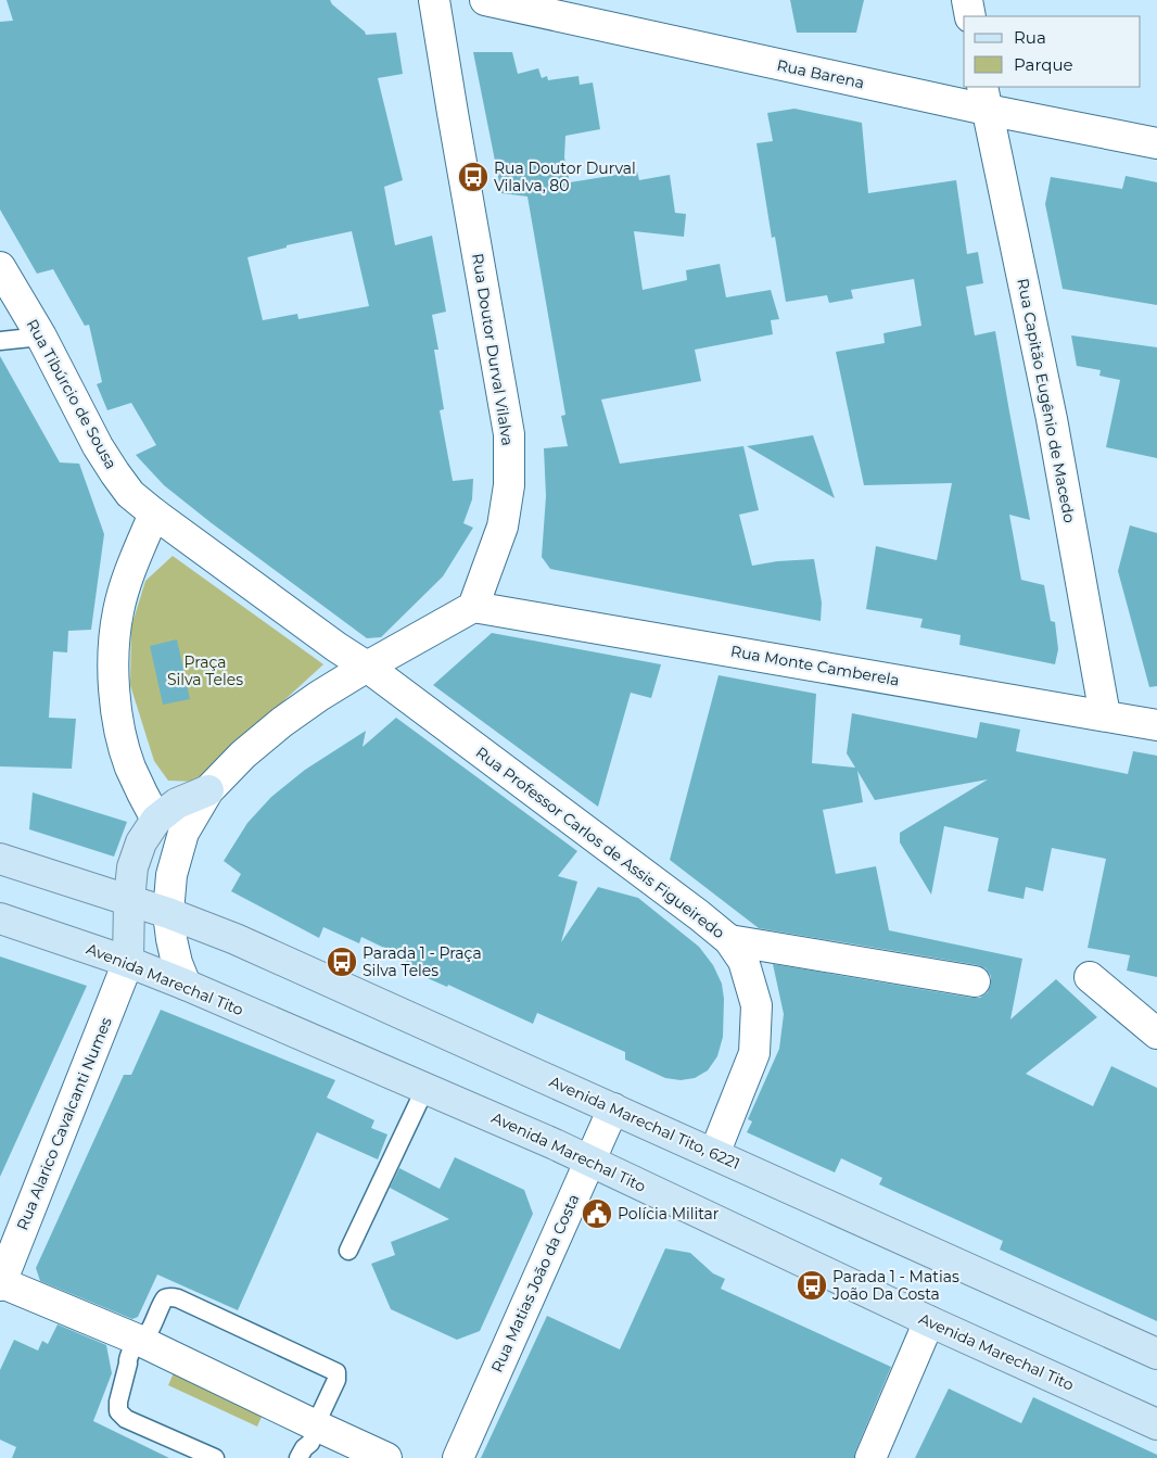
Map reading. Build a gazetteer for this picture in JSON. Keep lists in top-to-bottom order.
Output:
{
  "streets": {
    "main road": ["Avenida Marechal Tito", "Avenida Marechal Tito, 6221"],
    "street": [
      "Rua Barena",
      "Rua Doutor Durval Vilalva",
      "Rua Tibúrcio de Sousa",
      "Rua Capitão Eugênio de Macedo",
      "Rua Monte Camberela",
      "Rua Professor Carlos de Assis Figueiredo",
      "Rua Alarico Cavalcanti Numes",
      "Rua Matias João da Costa"
    ]
  },
  "crossings": [
    ["Rua Barena", "Rua Capitão Eugênio de Macedo"],
    ["Rua Doutor Durval Vilalva", "Rua Monte Camberela"],
    ["Rua Capitão Eugênio de Macedo", "Rua Monte Camberela"],
    ["Rua Professor Carlos de Assis Figueiredo", "Avenida Marechal Tito, 6221"],
    ["Avenida Marechal Tito", "Rua Alarico Cavalcanti Numes"],
    ["Avenida Marechal Tito", "Rua Matias João da Costa"],
    ["Avenida Marechal Tito, 6221", "Rua Matias João da Costa"]
  ],
  "parks": ["Praça Silva Teles"],
  "places": {
    "bus stop": ["Rua Doutor Durval Vilalva, 80", "Parada 1 - Praça Silva Teles", "Parada 1 - Matias João Da Costa"],
    "public building": ["Polícia Militar"]
  },
  "legend": ["Rua", "Parque"]
}
